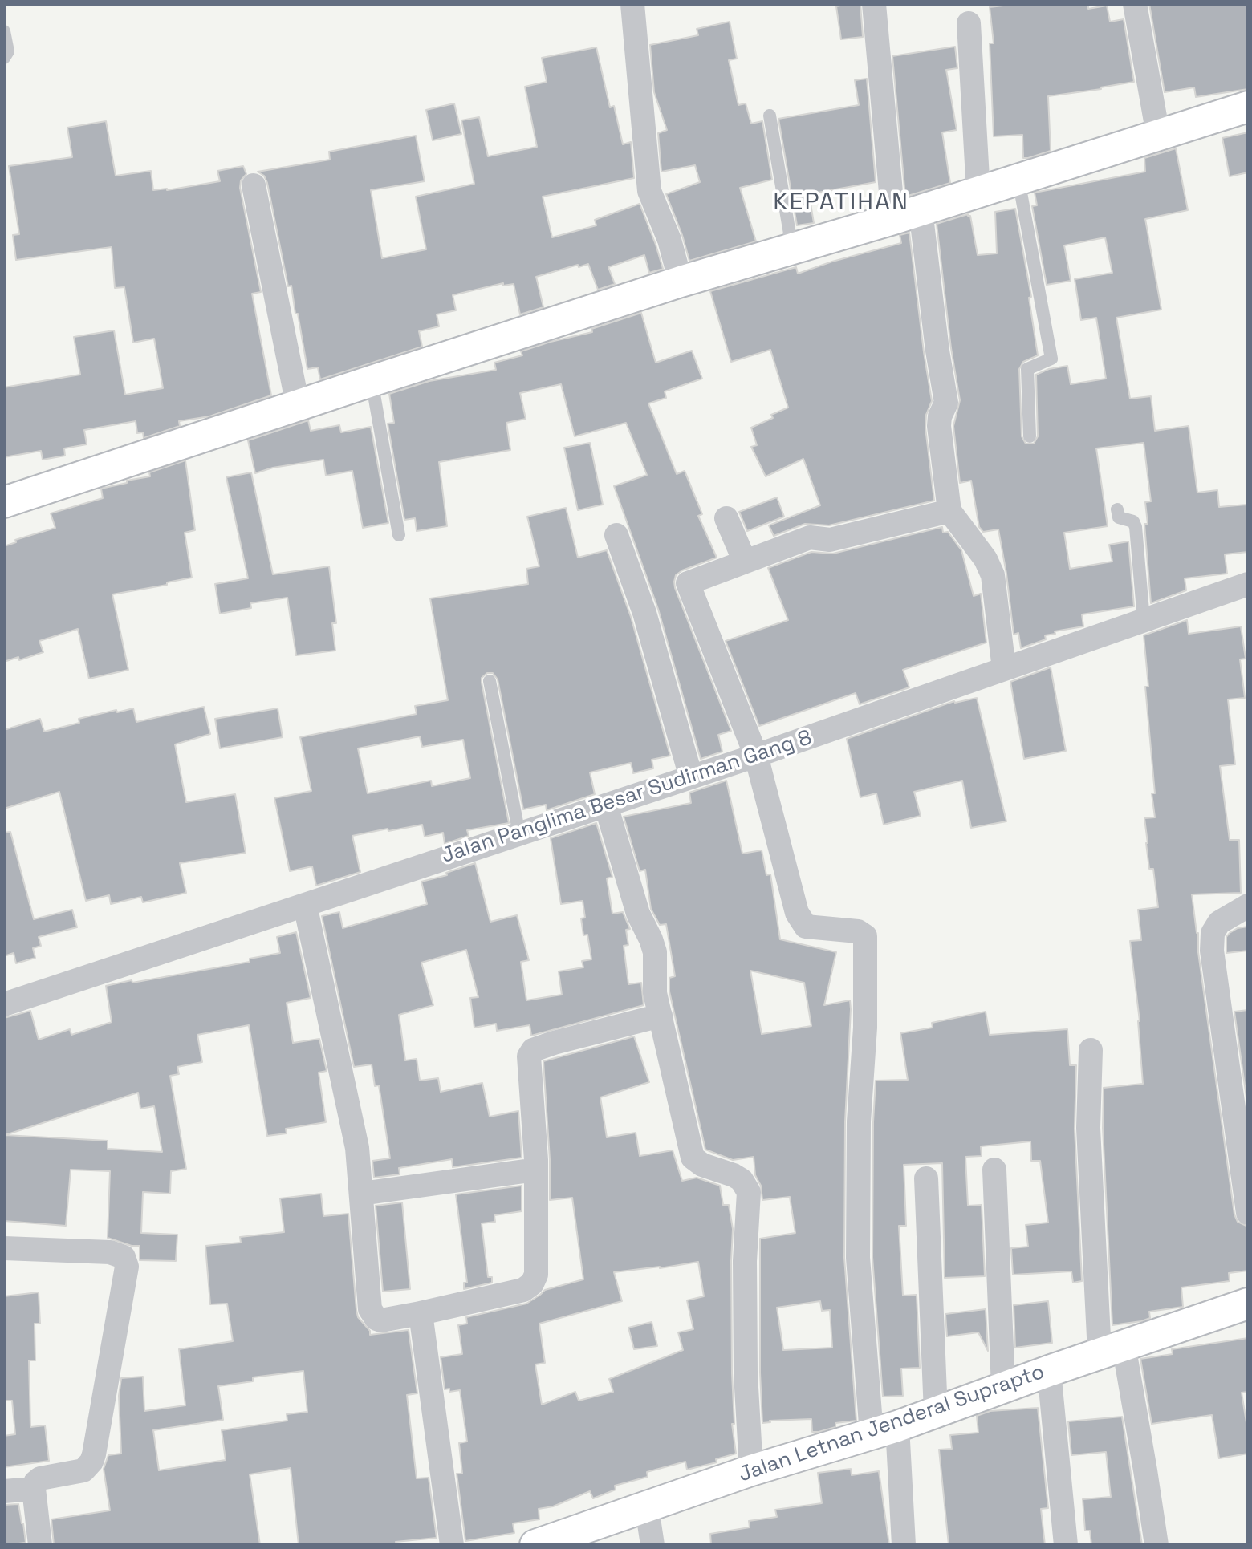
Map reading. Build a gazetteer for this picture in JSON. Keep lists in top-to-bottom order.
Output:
{
  "streets": {
    "street": ["Jalan Panglima Besar Sudirman Gang 8", "Jalan Letnan Jenderal Suprapto"]
  },
  "districts": ["KEPATIHAN"]
}
